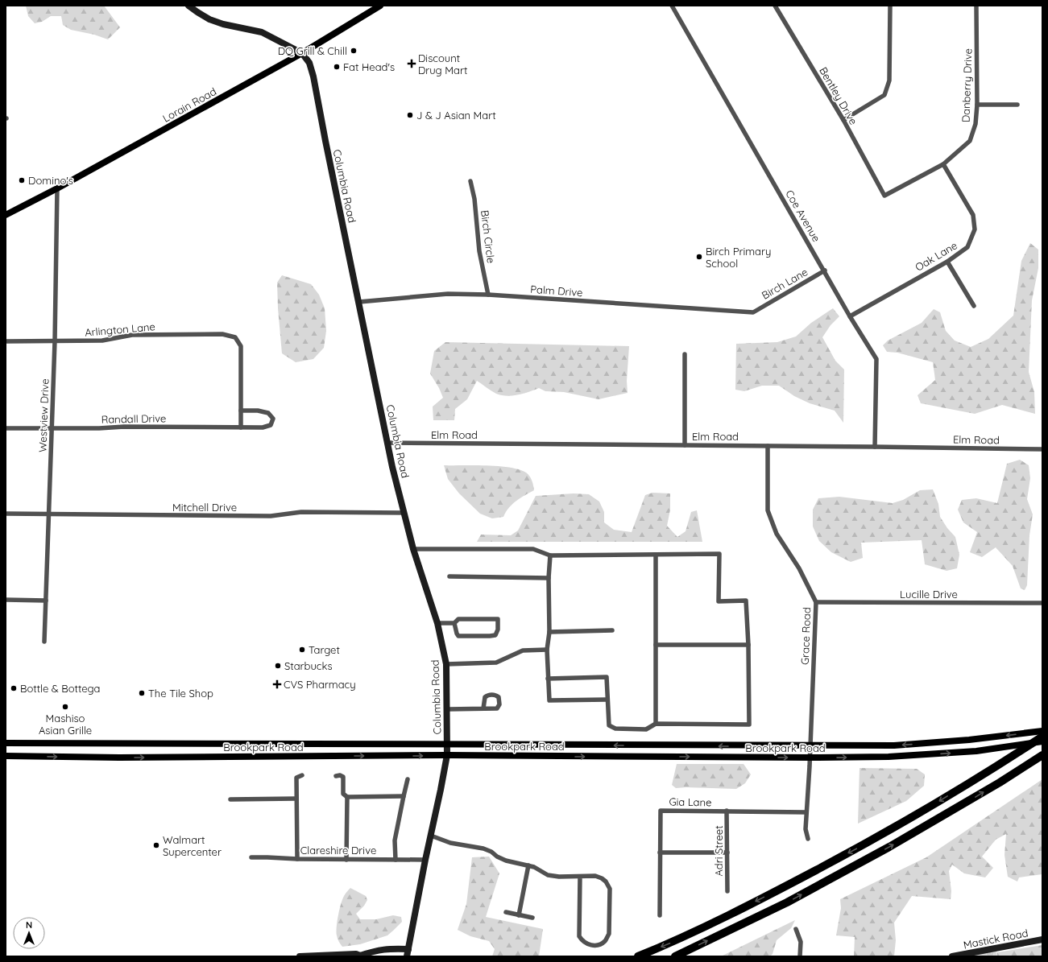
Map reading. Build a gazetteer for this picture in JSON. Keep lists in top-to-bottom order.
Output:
{
  "streets": {
    "main road": ["Lorain Road", "Brookpark Road"],
    "street": [
      "Danberry Drive",
      "Bentley Drive",
      "Columbia Road",
      "Coe Avenue",
      "Birch Circle",
      "Oak Lane",
      "Birch Lane",
      "Palm Drive",
      "Arlington Lane",
      "Westview Drive",
      "Randall Drive",
      "Elm Road",
      "Mitchell Drive",
      "Lucille Drive",
      "Grace Road",
      "Gia Lane",
      "Clareshire Drive",
      "Adri Street",
      "Mastick Road"
    ]
  },
  "crossings": [
    ["Danberry Drive", "Bentley Drive"],
    ["Danberry Drive", "Oak Lane"],
    ["Lorain Road", "Columbia Road"],
    ["Lorain Road", "Westview Drive"],
    ["Columbia Road", "Palm Drive"],
    ["Columbia Road", "Elm Road"],
    ["Columbia Road", "Mitchell Drive"],
    ["Columbia Road", "Brookpark Road"],
    ["Columbia Road", "Clareshire Drive"],
    ["Coe Avenue", "Oak Lane"],
    ["Coe Avenue", "Birch Lane"],
    ["Coe Avenue", "Elm Road"],
    ["Birch Circle", "Palm Drive"],
    ["Birch Lane", "Palm Drive"],
    ["Arlington Lane", "Westview Drive"],
    ["Arlington Lane", "Randall Drive"],
    ["Westview Drive", "Randall Drive"],
    ["Westview Drive", "Mitchell Drive"],
    ["Elm Road", "Grace Road"],
    ["Lucille Drive", "Grace Road"],
    ["Grace Road", "Brookpark Road"],
    ["Grace Road", "Gia Lane"],
    ["Gia Lane", "Adri Street"]
  ],
  "places": {
    "other": [
      "DQ Grill & Chill",
      "Fat Head's",
      "J & J Asian Mart",
      "Domino's",
      "Birch Primary School",
      "Target",
      "Starbucks",
      "Bottle & Bottega",
      "The Tile Shop",
      "Mashiso Asian Grille",
      "Walmart Supercenter"
    ],
    "health": ["Discount Drug Mart", "CVS Pharmacy"]
  },
  "north": "top"
}
